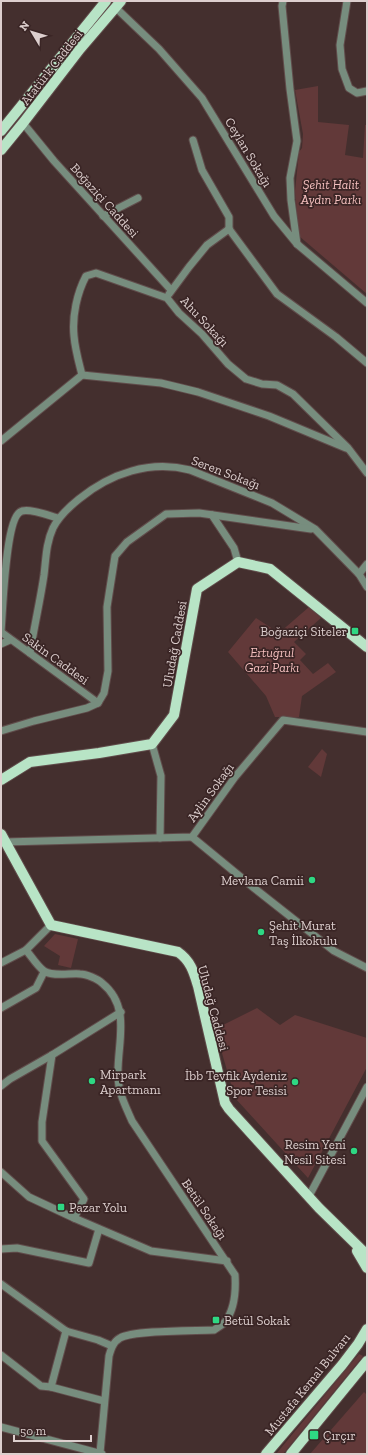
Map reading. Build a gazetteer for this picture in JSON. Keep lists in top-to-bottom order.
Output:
{
  "streets": {
    "main road": ["Atatürk Caddesi", "Uludağ Caddesi", "Mustafa Kemal Bulvarı"],
    "street": [
      "Ceylan Sokağı",
      "Boğaziçi Caddesi",
      "Ahu Sokağı",
      "Seren Sokağı",
      "Sakin Caddesi",
      "Aylin Sokağı",
      "Betül Sokağı"
    ]
  },
  "crossings": [
    ["Atatürk Caddesi", "Ceylan Sokağı"],
    ["Atatürk Caddesi", "Boğaziçi Caddesi"],
    ["Seren Sokağı", "Sakin Caddesi"]
  ],
  "parks": ["Şehit Halit Aydın Parkı", "Ertuğrul Gazi Parkı"],
  "places": {
    "transit": [
      "Boğaziçi Siteler",
      "Pazar Yolu",
      "Betül Sokak",
      "Çırçır"
    ],
    "other": [
      "Mevlana Camii",
      "Şehit Murat Taş İlkokulu",
      "Mirpark Apartmanı",
      "İbb Tevfik Aydeniz Spor Tesisi",
      "Resim Yeni Nesil Sitesi"
    ]
  },
  "scale_bar": "50 m",
  "north": "top left"
}
